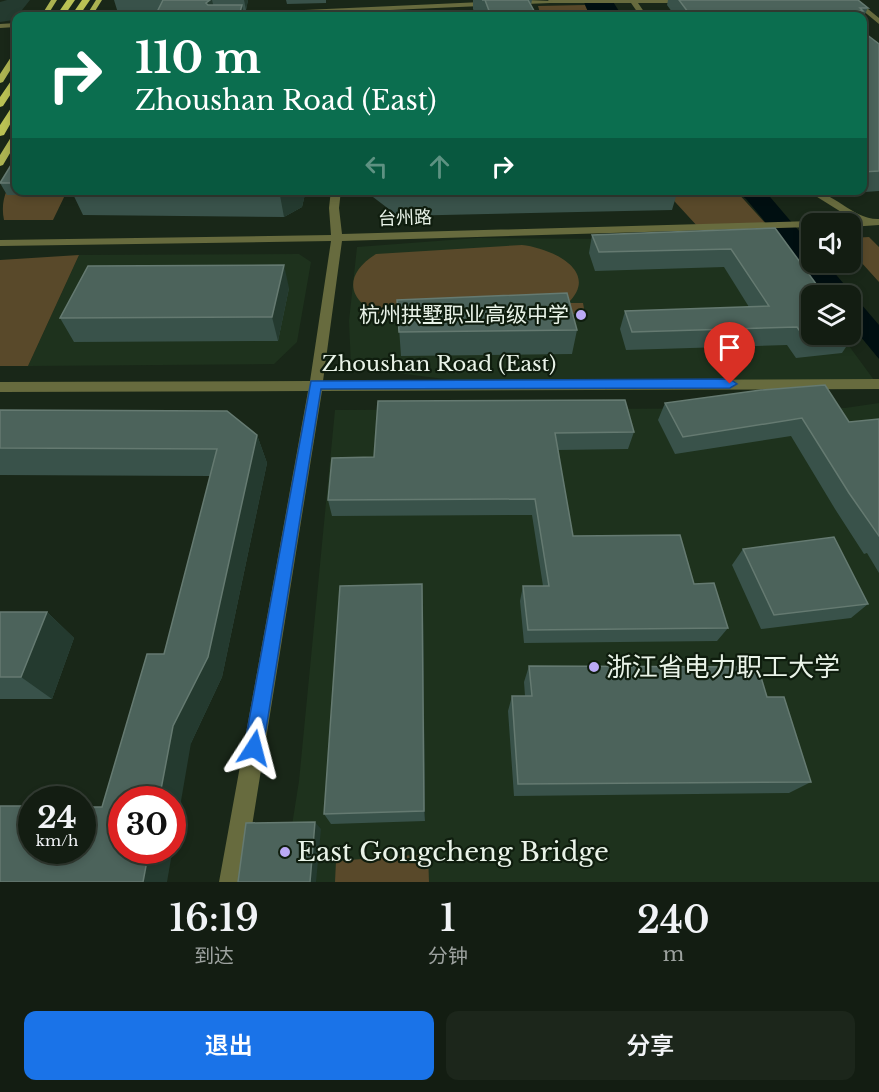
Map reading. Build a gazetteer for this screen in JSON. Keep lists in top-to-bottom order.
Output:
{
  "streets": {
    "street": ["台州路", "Zhoushan Road (East)"]
  },
  "places": ["杭州拱墅职业高级中学", "浙江省电力职工大学", "East Gongcheng Bridge"],
  "page": {
    "turn": ["110 m", "Zhoushan Road (East)"],
    "speed": "24 km/h",
    "limit": "30",
    "eta": [
      "16:19",
      "到达",
      "1",
      "分钟",
      "240",
      "m"
    ],
    "buttons": ["退出", "分享"]
  }
}
